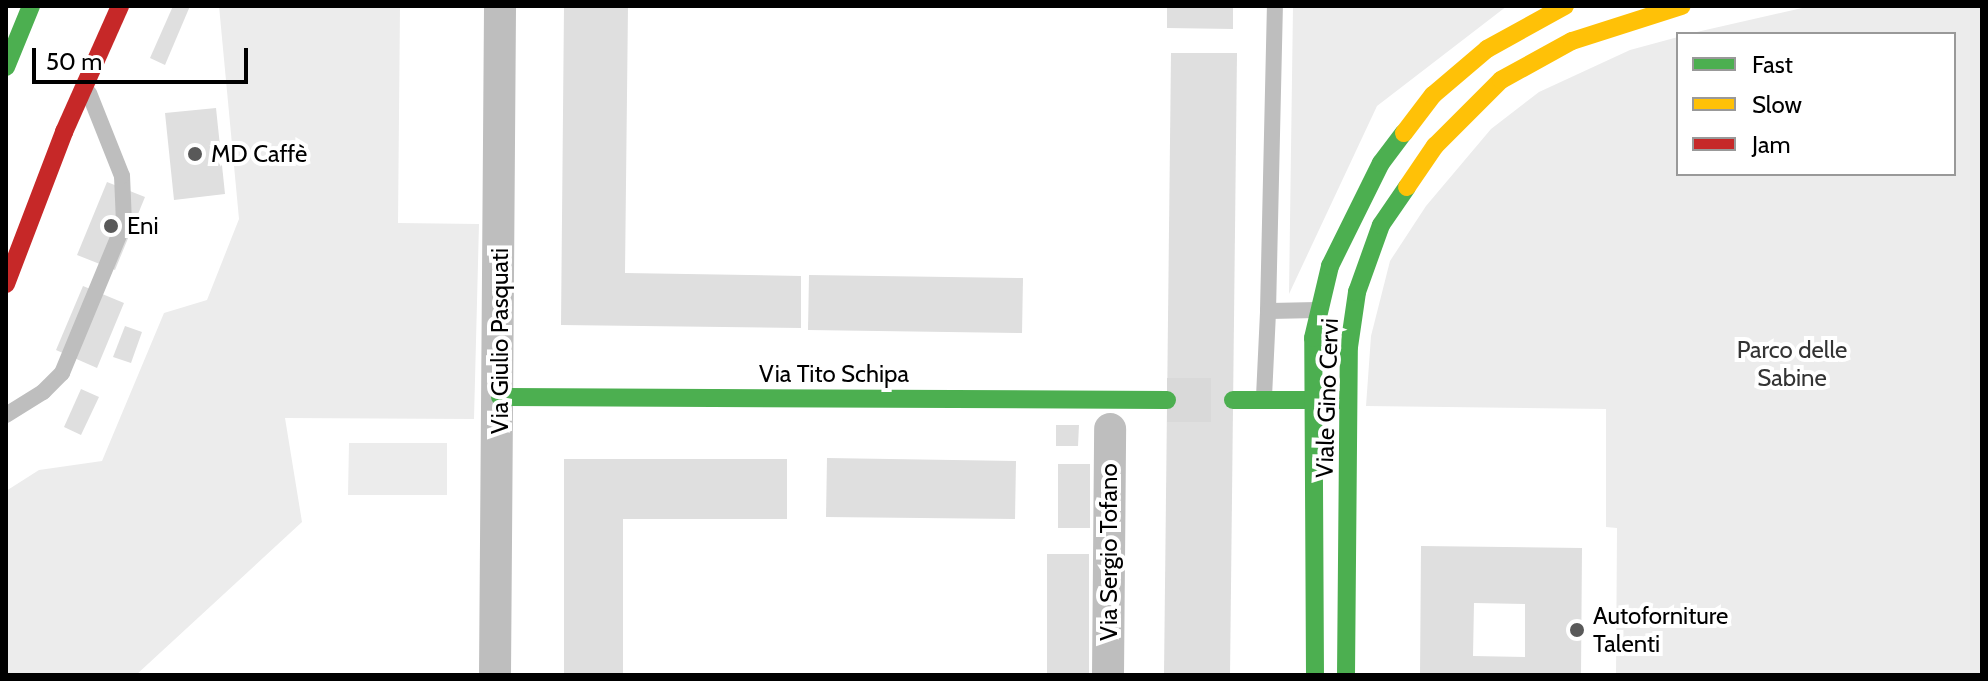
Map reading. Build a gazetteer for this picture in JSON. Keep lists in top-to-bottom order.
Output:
{
  "streets": {
    "street": [
      "Via Giulio Pasquati",
      "Via Tito Schipa",
      "Viale Gino Cervi",
      "Via Sergio Tofano"
    ]
  },
  "crossings": [
    ["Via Giulio Pasquati", "Via Tito Schipa"]
  ],
  "parks": ["Parco delle Sabine"],
  "places": ["MD Caffè", "Eni", "Autoforniture Talenti"],
  "legend": ["Fast", "Slow", "Jam"],
  "scale_bar": "50 m"
}
